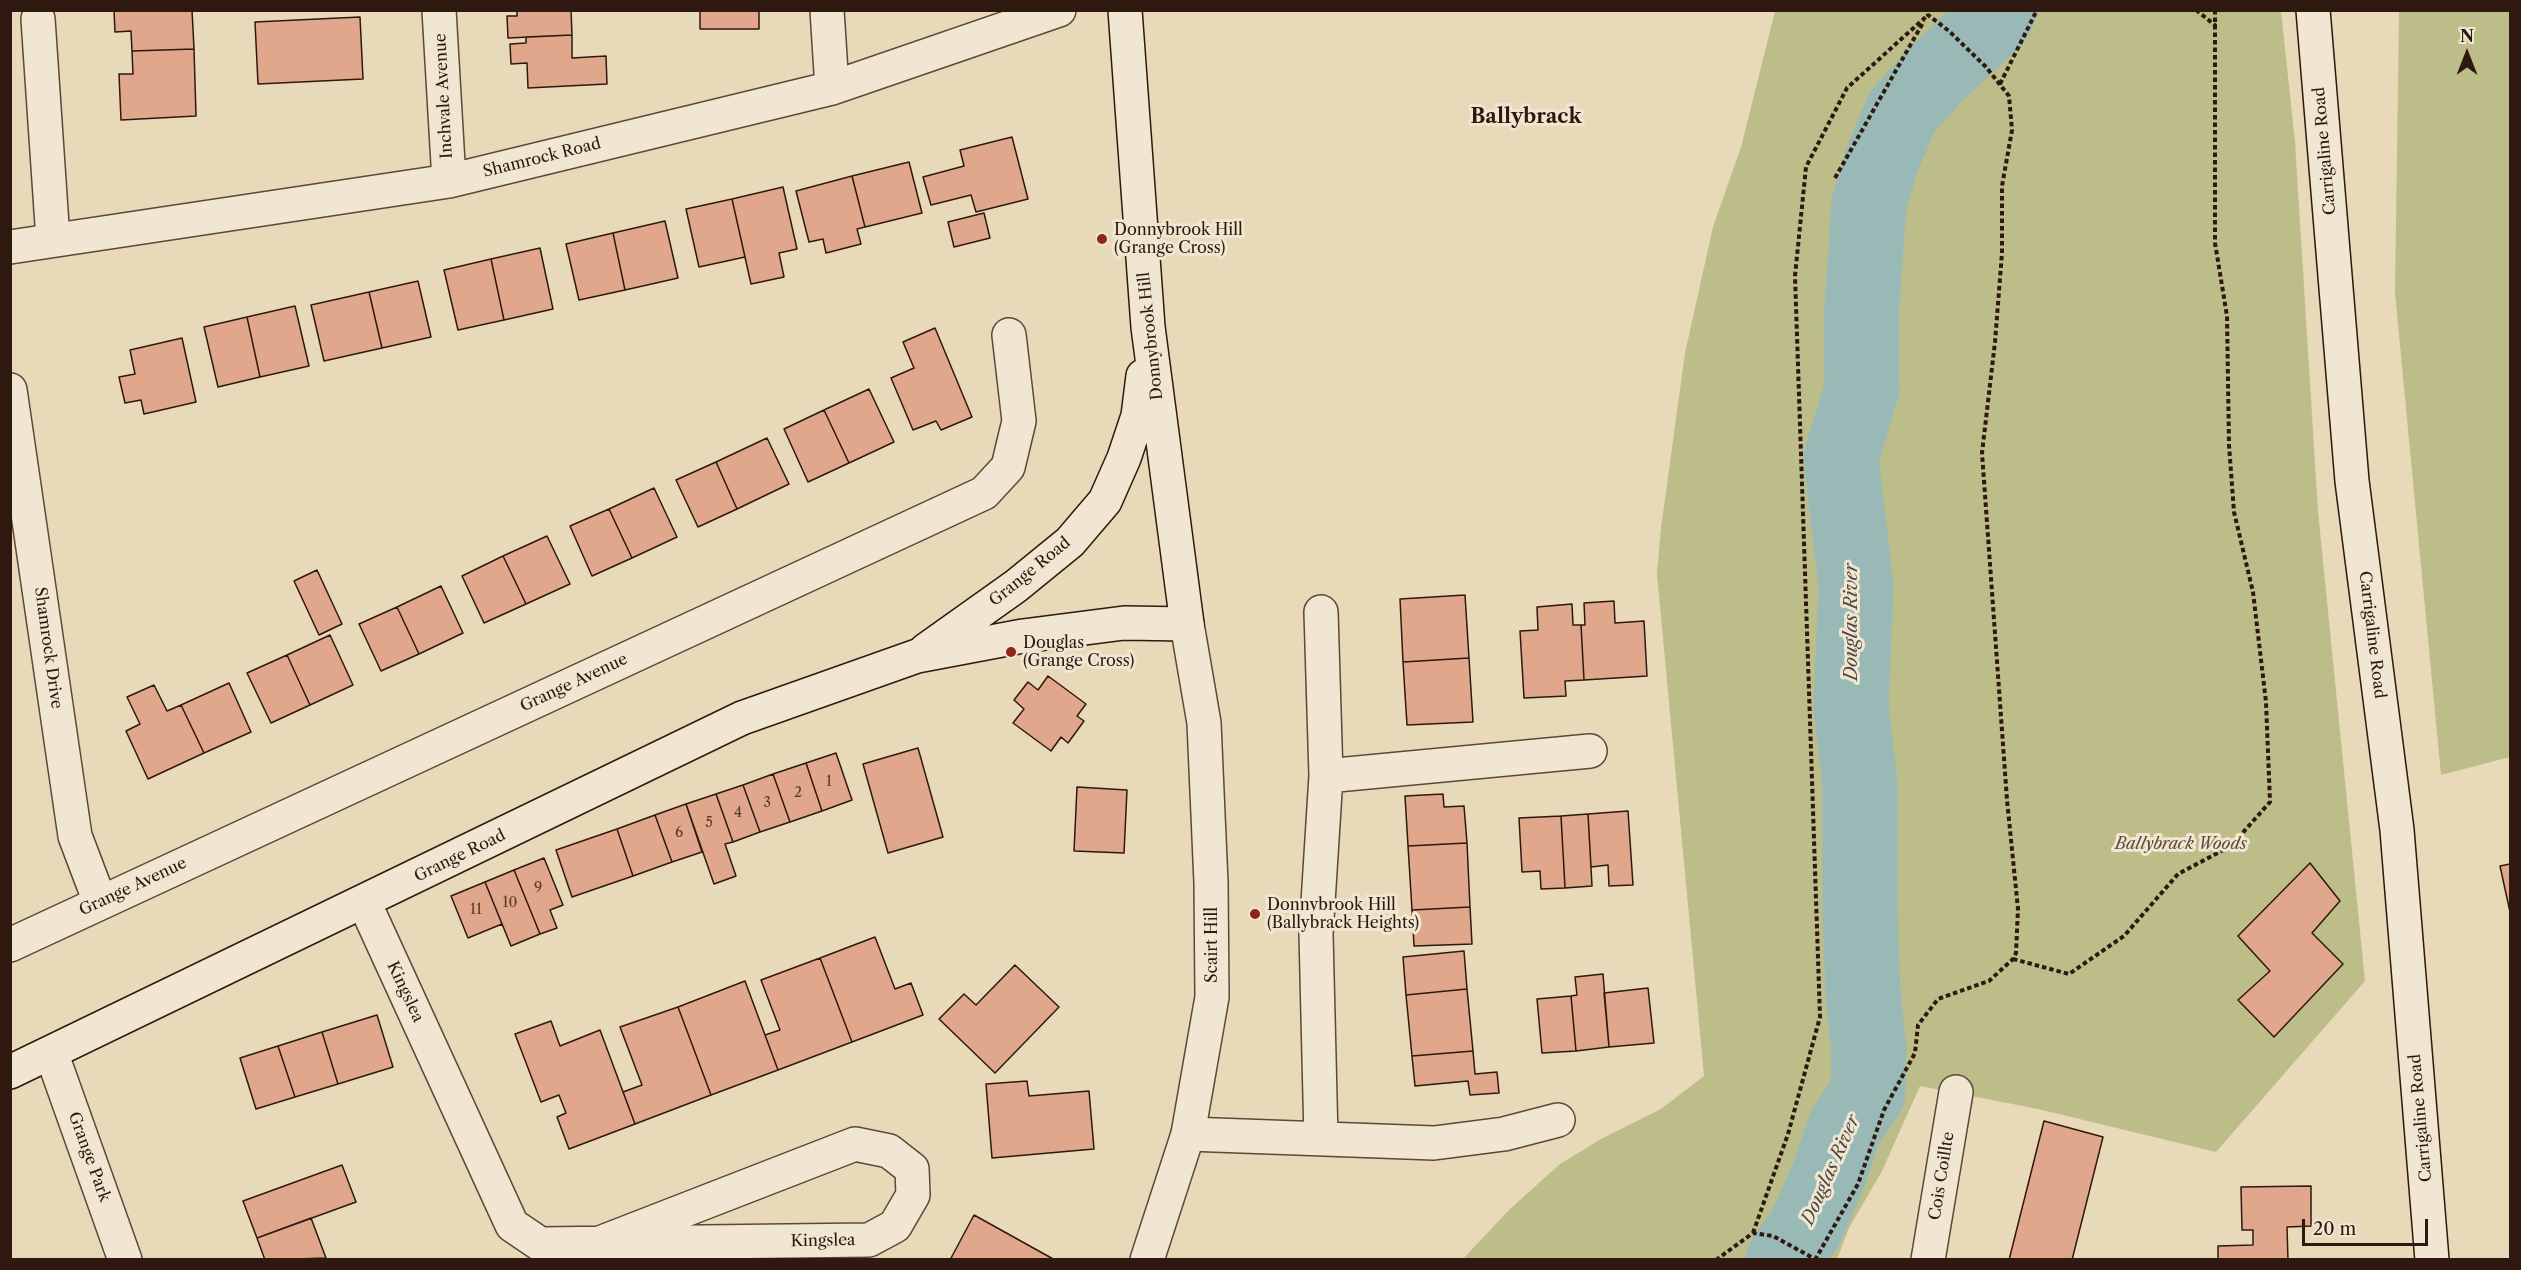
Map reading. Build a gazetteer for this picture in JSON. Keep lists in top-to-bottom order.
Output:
{
  "streets": {
    "street": [
      "Inchvale Avenue",
      "Carrigaline Road",
      "Shamrock Road",
      "Donnybrook Hill",
      "Grange Road",
      "Shamrock Drive",
      "Grange Avenue",
      "Scairt Hill",
      "Kingslea",
      "Grange Park",
      "Cois Coillte"
    ]
  },
  "crossings": [
    ["Inchvale Avenue", "Shamrock Road"],
    ["Donnybrook Hill", "Grange Road"],
    ["Donnybrook Hill", "Scairt Hill"],
    ["Grange Road", "Scairt Hill"],
    ["Grange Road", "Kingslea"],
    ["Grange Road", "Grange Park"],
    ["Shamrock Drive", "Grange Avenue"]
  ],
  "districts": ["Ballybrack"],
  "water": ["Douglas River"],
  "parks": ["Ballybrack Woods"],
  "places": ["Donnybrook Hill (Grange Cross)", "Douglas (Grange Cross)", "Donnybrook Hill (Ballybrack Heights)"],
  "house_numbers": [
    "1",
    "2",
    "3",
    "4",
    "5",
    "6",
    "9",
    "10",
    "11"
  ],
  "scale_bar": "20 m",
  "north": "top"
}
